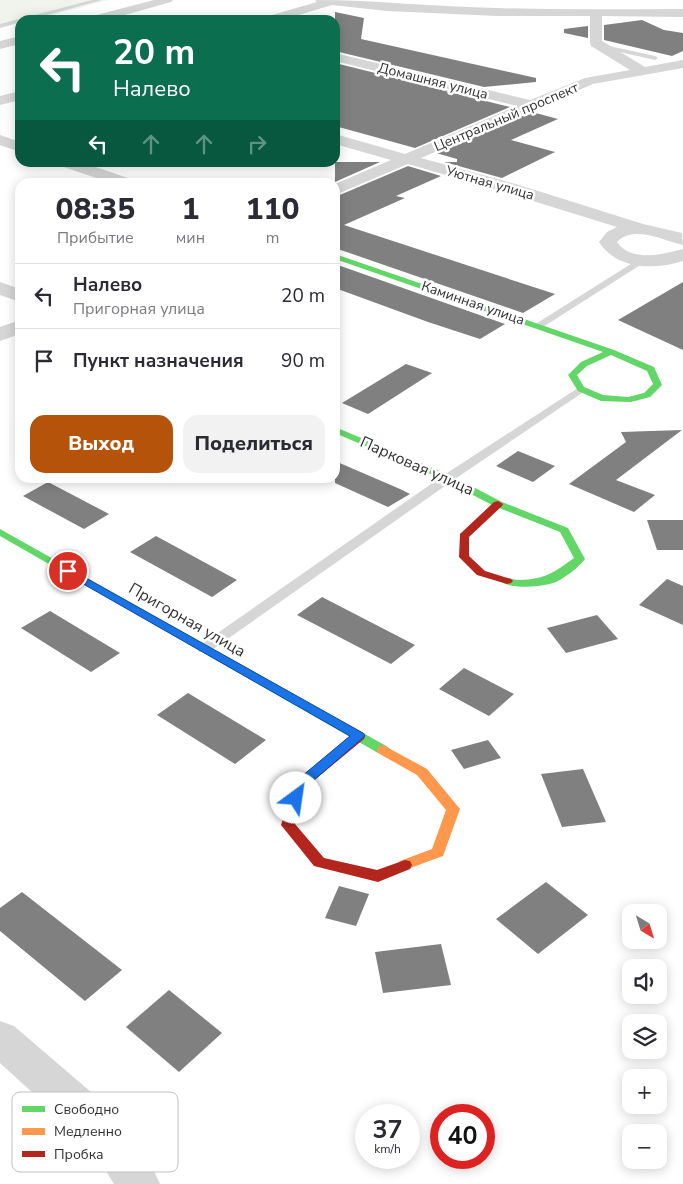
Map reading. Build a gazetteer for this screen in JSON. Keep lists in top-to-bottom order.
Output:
{
  "streets": {
    "street": [
      "Домашняя улица",
      "Центральный проспект",
      "Уютная улица",
      "Каминная улица",
      "Парковая улица",
      "Пригорная улица"
    ]
  },
  "crossings": [
    ["Домашняя улица", "Центральный проспект"],
    ["Центральный проспект", "Уютная улица"]
  ],
  "legend": ["Свободно", "Медленно", "Пробка"],
  "north": "bottom right",
  "page": {
    "turn": ["20 m", "Налево"],
    "eta": [
      "08:35",
      "Прибытие",
      "1",
      "мин",
      "110",
      "m"
    ],
    "list": [
      {
        "name": "Налево",
        "note": "Пригорная улица",
        "value": "20 m"
      },
      {
        "name": "Пункт назначения",
        "value": "90 m"
      }
    ],
    "buttons": ["Выход", "Поделиться"],
    "map_buttons": ["+", "−"],
    "speed": "37 km/h",
    "limit": "40"
  }
}
